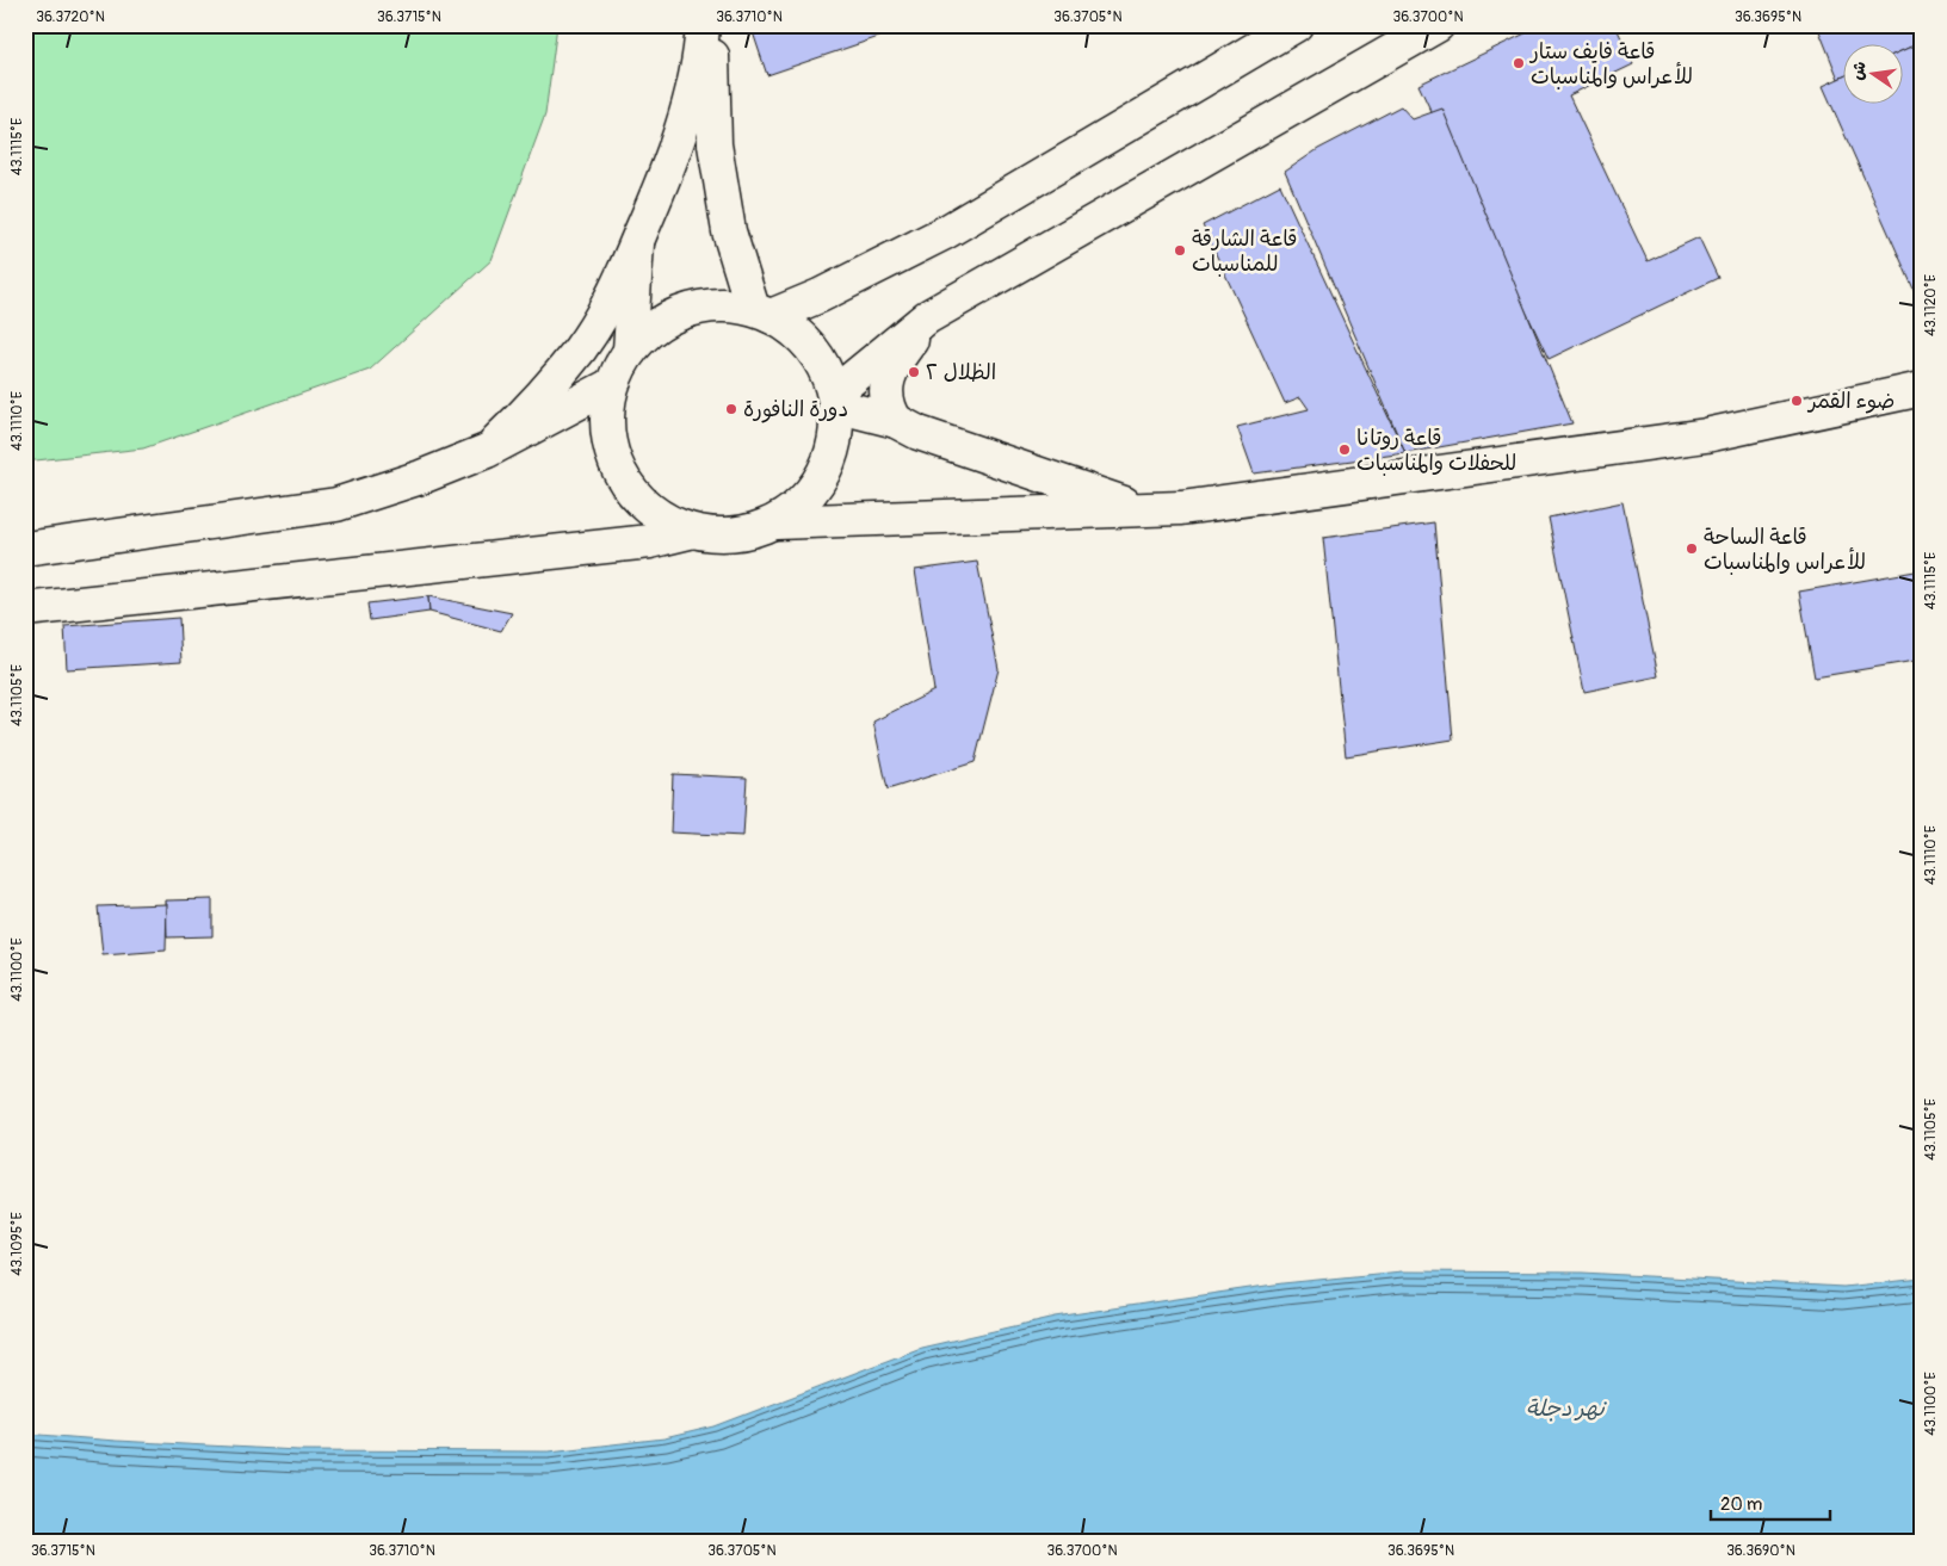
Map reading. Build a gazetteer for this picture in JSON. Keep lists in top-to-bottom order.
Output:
{
  "water": ["نهر دجلة"],
  "places": [
    "قاعة فايف ستار للأعراس والمناسبات",
    "قاعة الشارقة للمناسبات",
    "الظلال ٢",
    "ضوء القمر",
    "دورة النافورة",
    "قاعة روتانا للحفلات والمناسبات",
    "قاعة الساحة للأعراس والمناسبات"
  ],
  "scale_bar": "20 m",
  "north": "left",
  "coordinates": [
    "36.3720°N",
    "36.3715°N",
    "36.3710°N",
    "36.3705°N",
    "36.3700°N",
    "36.3695°N",
    "43.1115°E",
    "43.1120°E",
    "43.1110°E",
    "43.1105°E",
    "43.1100°E",
    "43.1095°E",
    "36.3690°N"
  ]
}
